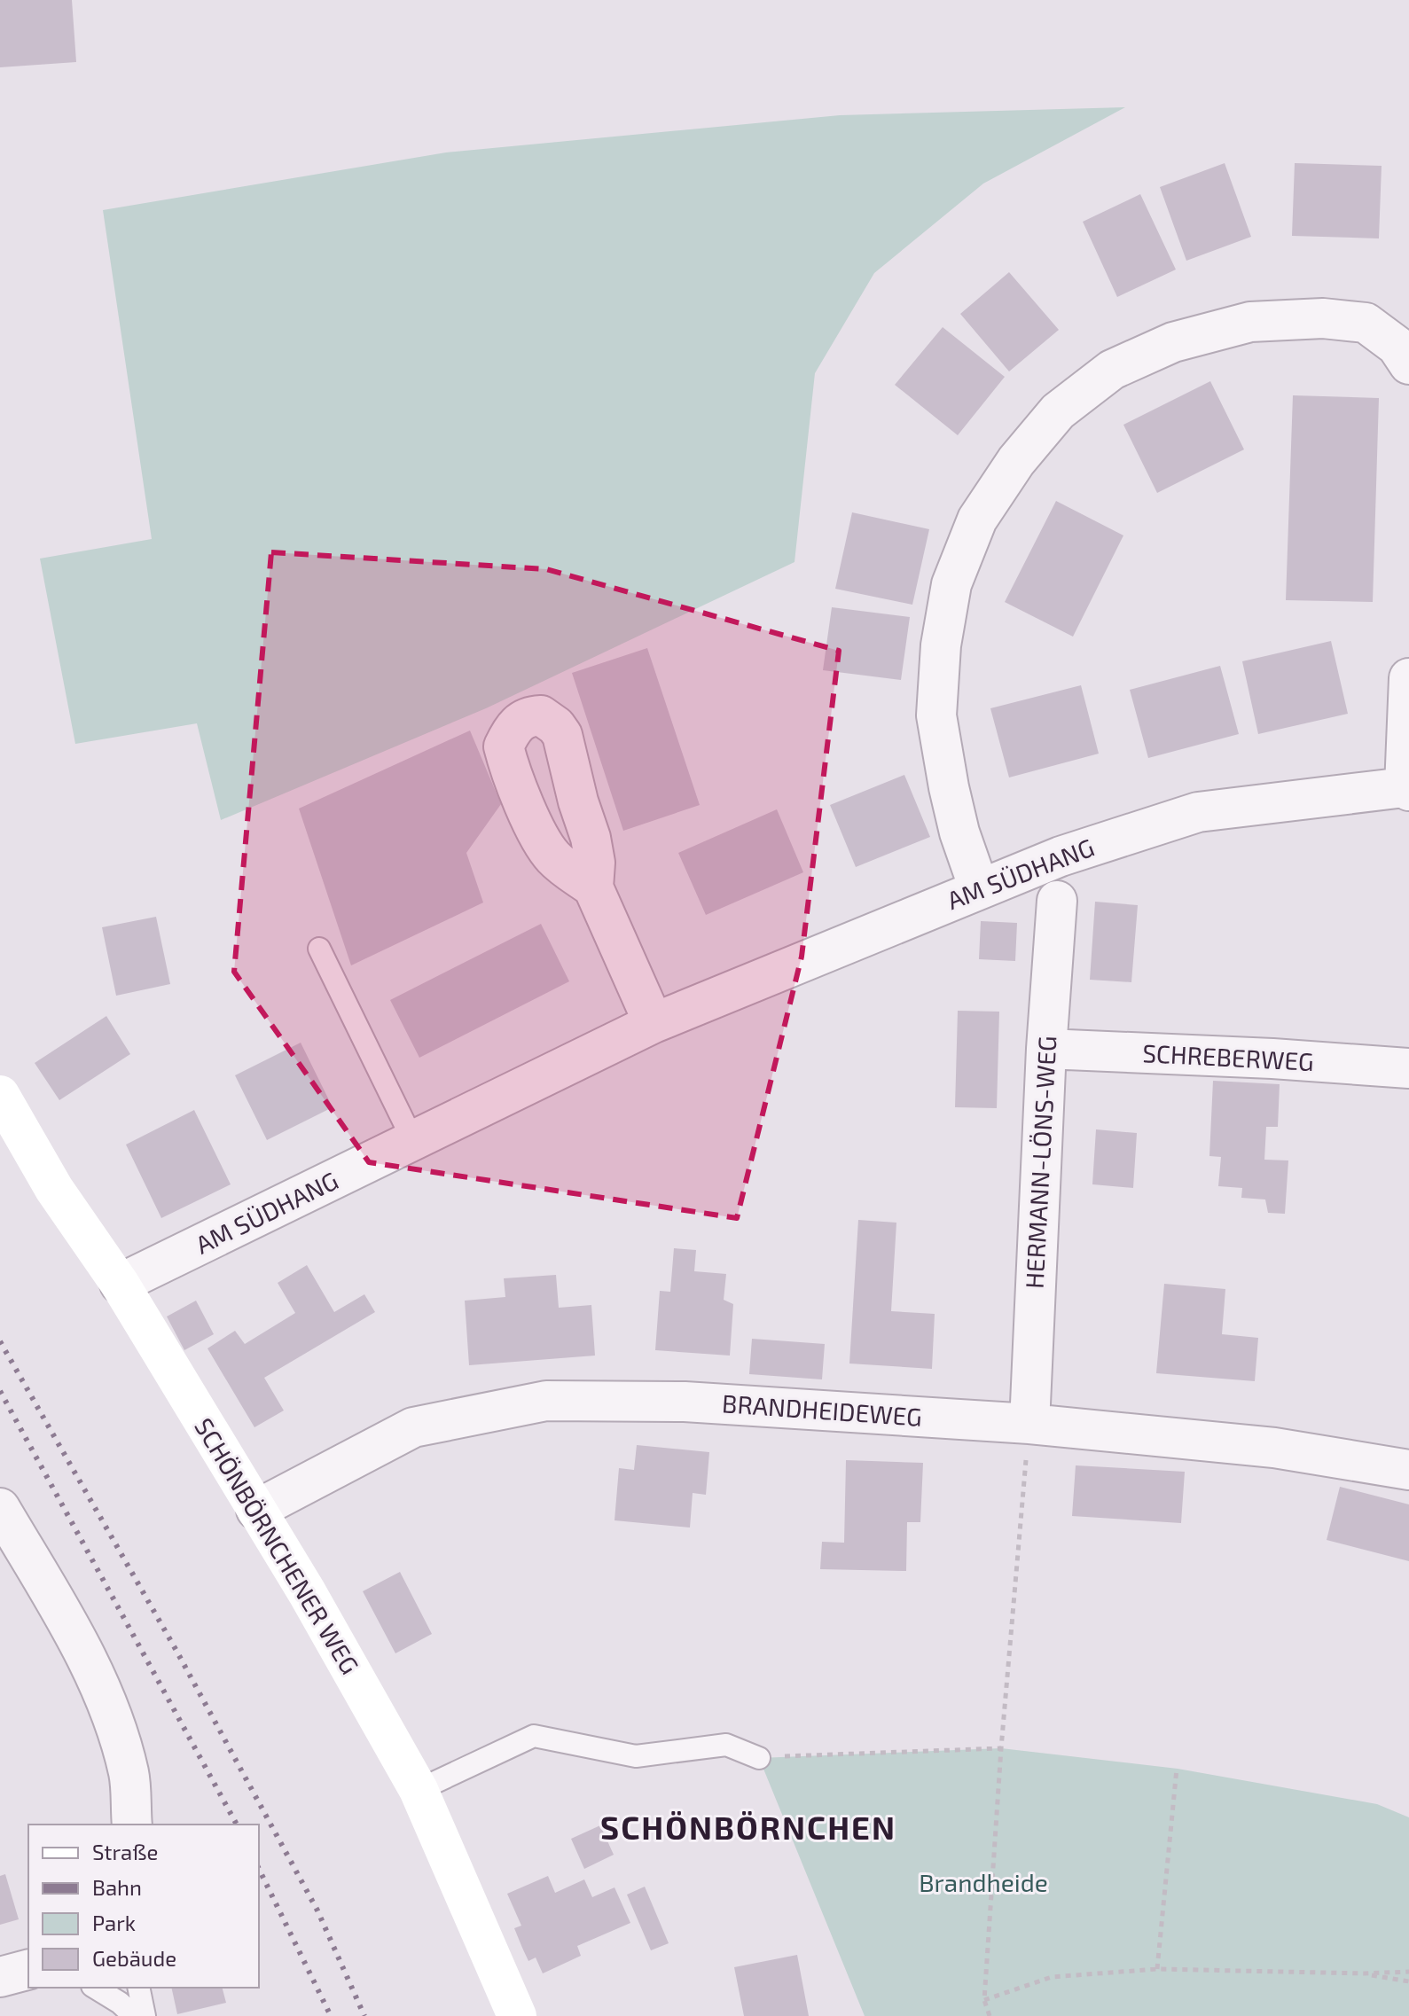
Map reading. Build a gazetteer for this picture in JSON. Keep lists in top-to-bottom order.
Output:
{
  "streets": {
    "street": [
      "AM SÜDHANG",
      "SCHREBERWEG",
      "HERMANN-LÖNS-WEG",
      "BRANDHEIDEWEG",
      "SCHÖNBÖRNCHENER WEG"
    ]
  },
  "crossings": [
    ["AM SÜDHANG", "SCHÖNBÖRNCHENER WEG"],
    ["SCHREBERWEG", "HERMANN-LÖNS-WEG"],
    ["HERMANN-LÖNS-WEG", "BRANDHEIDEWEG"],
    ["BRANDHEIDEWEG", "SCHÖNBÖRNCHENER WEG"]
  ],
  "districts": ["SCHÖNBÖRNCHEN"],
  "parks": ["Brandheide"],
  "legend": [
    "Straße",
    "Bahn",
    "Park",
    "Gebäude"
  ]
}
